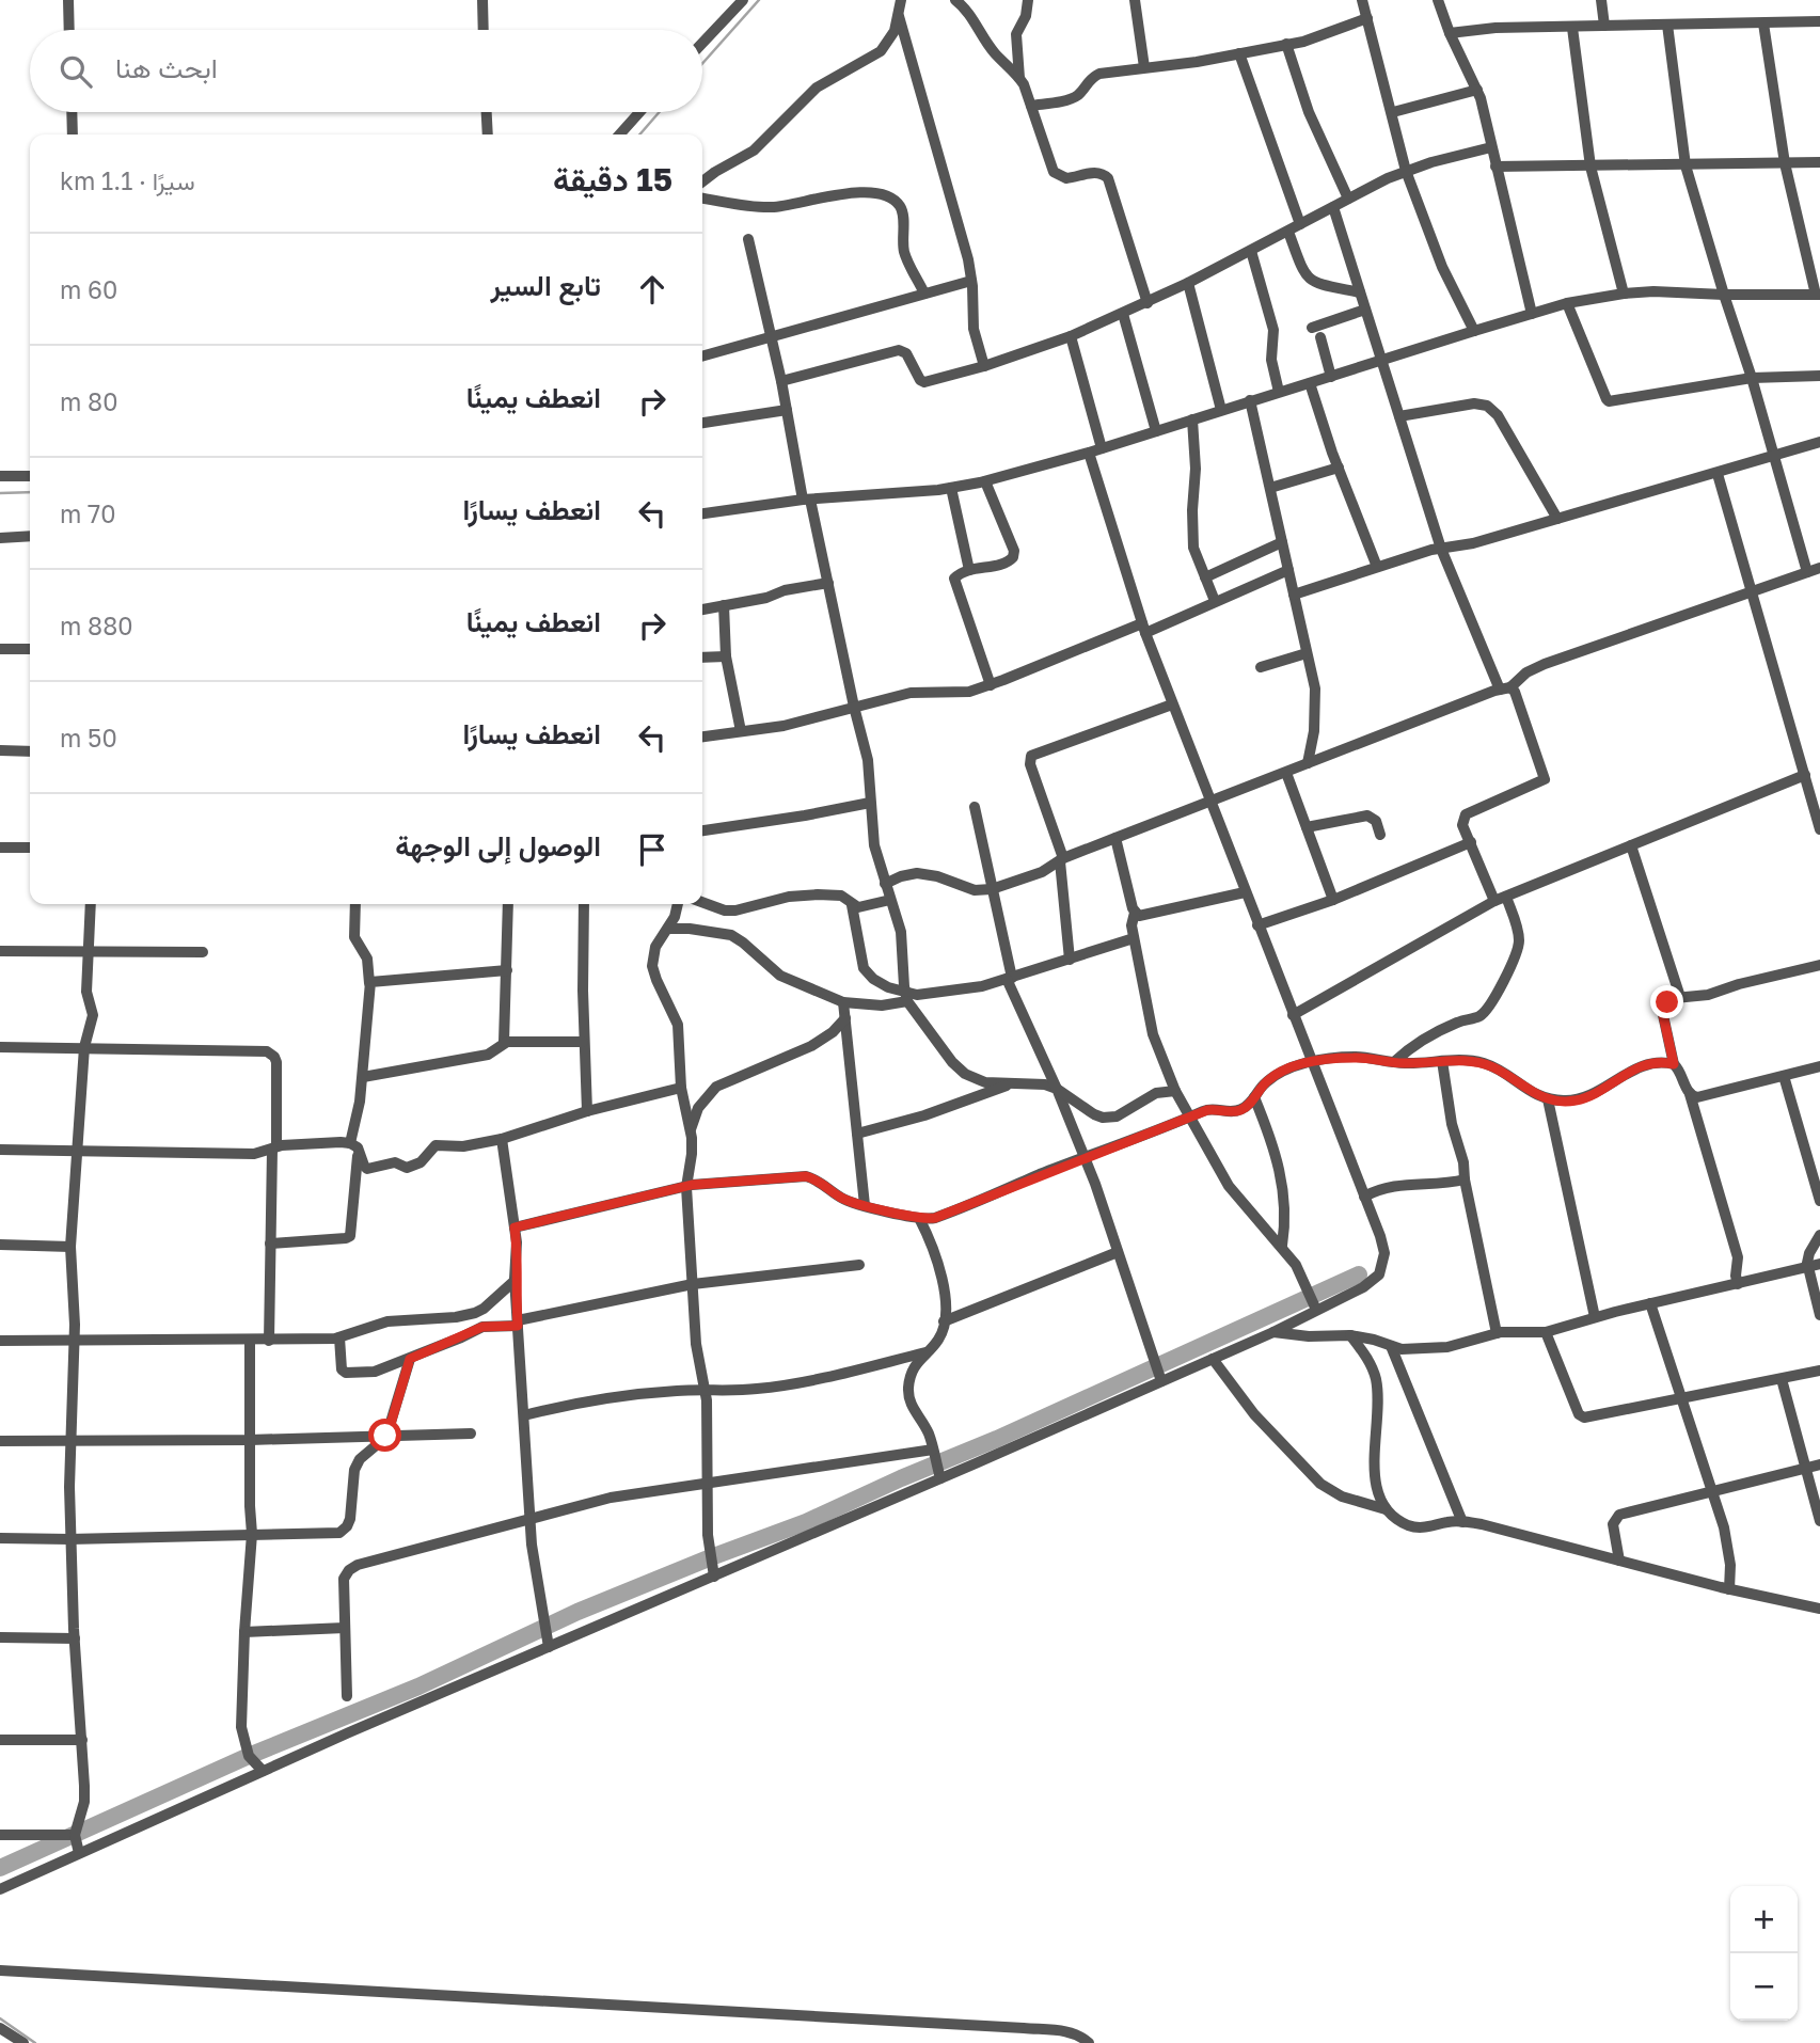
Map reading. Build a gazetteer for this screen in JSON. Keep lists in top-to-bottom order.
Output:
{
  "page": {
    "search": "ابحث هنا",
    "heading": ["15 دقيقة", "سيرًا · 1.1 km"],
    "list": [
      ["تابع السير", "60 m"],
      ["انعطف يمينًا", "80 m"],
      ["انعطف يسارًا", "70 m"],
      ["انعطف يمينًا", "880 m"],
      ["انعطف يسارًا", "50 m"],
      "الوصول إلى الوجهة"
    ],
    "map_buttons": ["+", "−"]
  }
}
